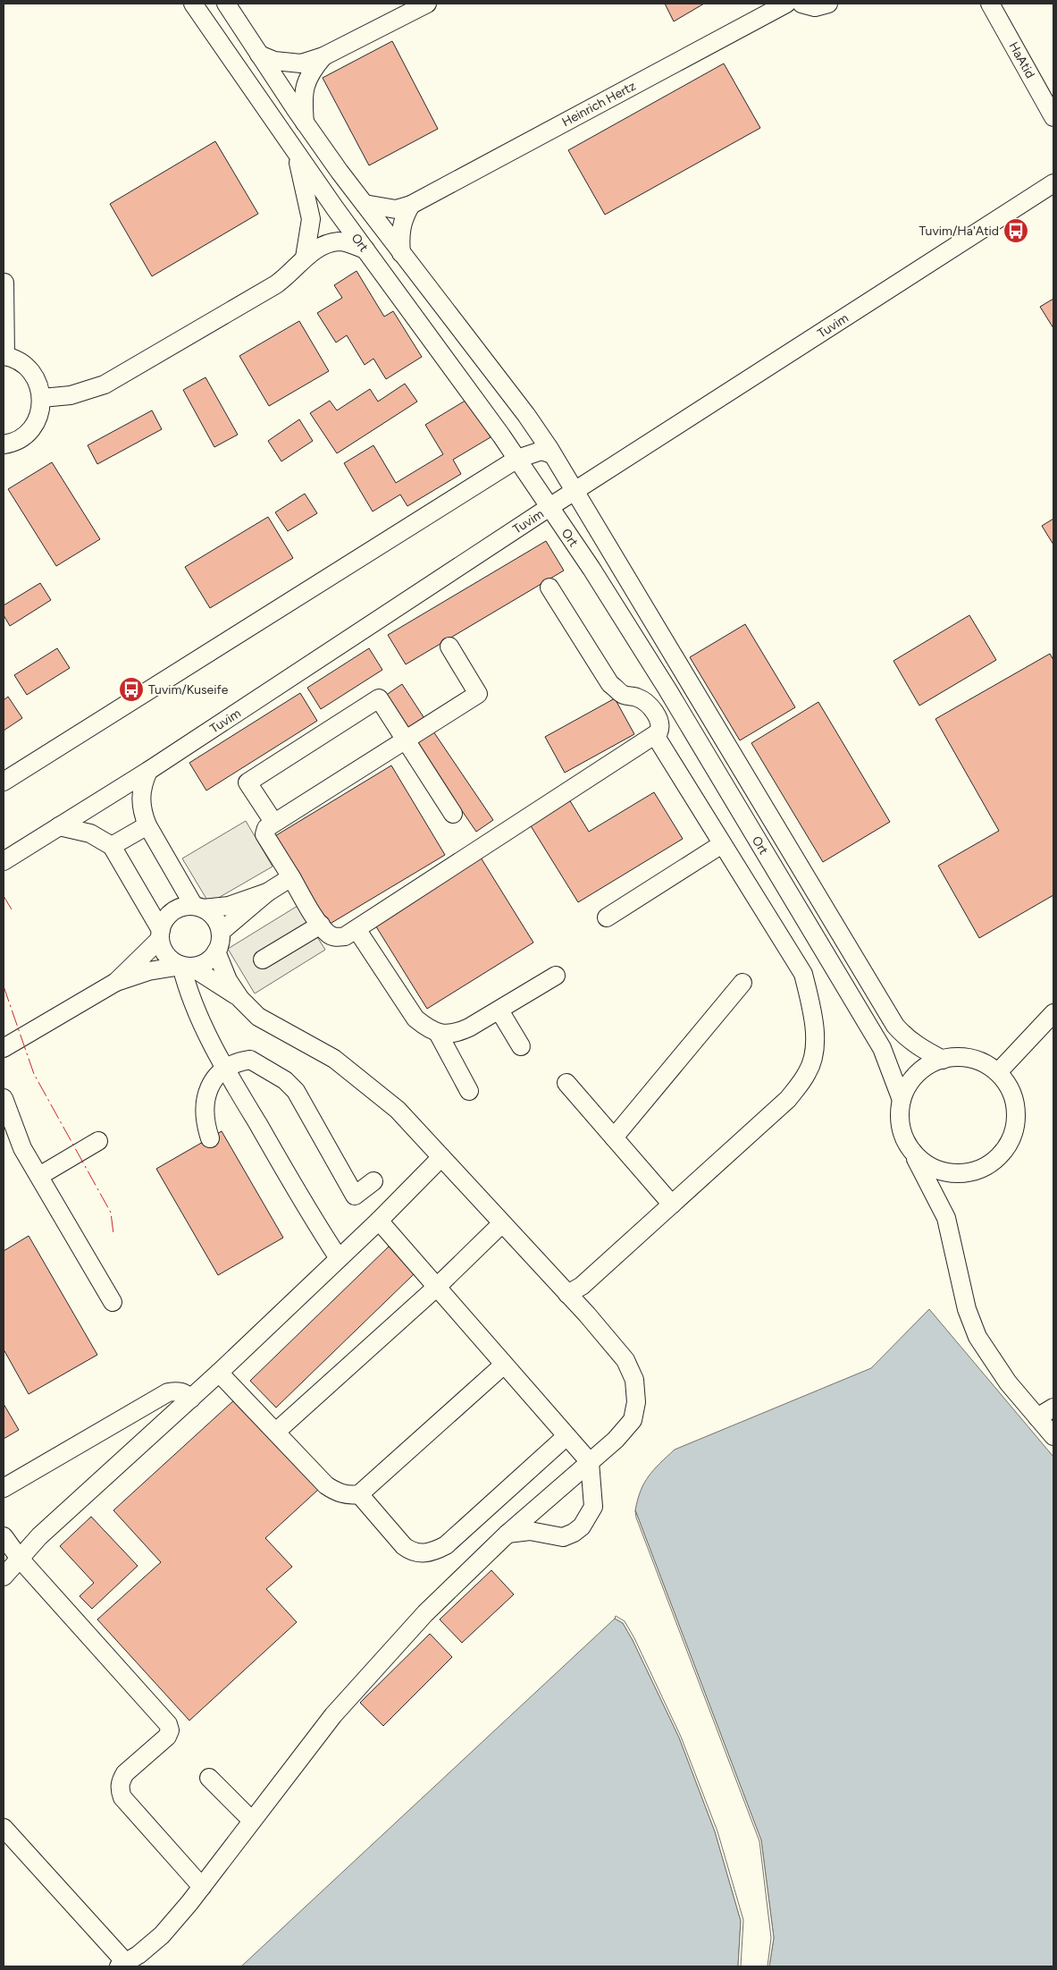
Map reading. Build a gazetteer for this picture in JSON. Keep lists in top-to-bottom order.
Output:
{
  "streets": {
    "street": [
      "HaAtid",
      "Heinrich Hertz",
      "Ort",
      "Tuvim"
    ]
  },
  "crossings": [
    ["Heinrich Hertz", "Ort"],
    ["Ort", "Tuvim"]
  ],
  "places": {
    "bus stop": ["Tuvim/Ha'Atid", "Tuvim/Kuseife"]
  }
}
